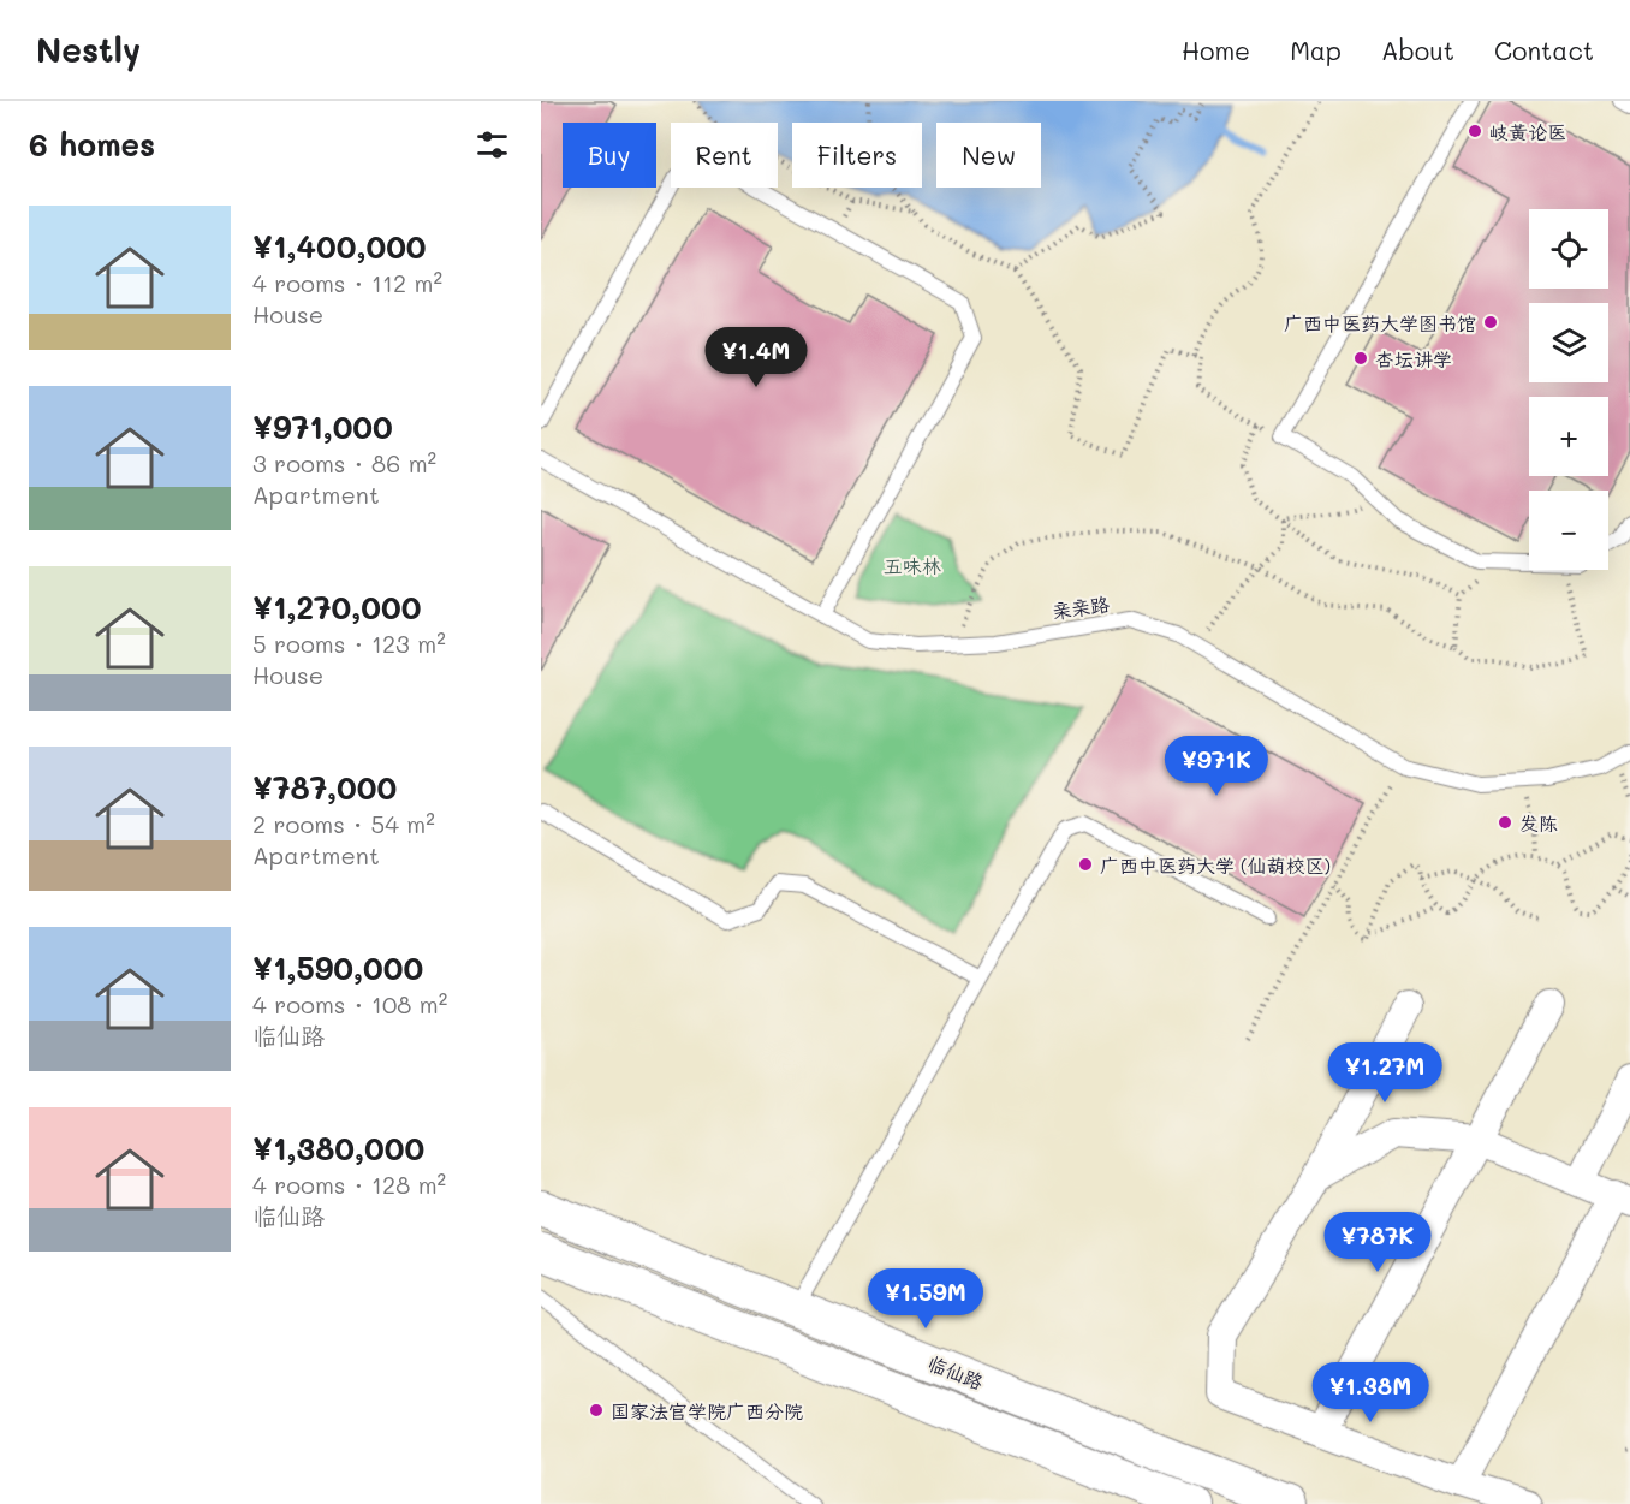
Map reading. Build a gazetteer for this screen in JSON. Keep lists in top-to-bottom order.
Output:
{
  "streets": {
    "street": ["临仙路"],
    "lane": ["亲亲路"]
  },
  "parks": ["五味林"],
  "places": [
    "岐黄论医",
    "广西中医药大学图书馆",
    "杏坛讲学",
    "发陈",
    "广西中医药大学 (仙葫校区)",
    "国家法官学院广西分院"
  ],
  "page": {
    "header": "Nestly",
    "nav": [
      "Home",
      "Map",
      "About",
      "Contact"
    ],
    "heading": "6 homes",
    "chip": [
      "Buy",
      "Rent",
      "Filters",
      "New"
    ],
    "list": [
      {
        "name": "¥1,400,000",
        "note": "4 rooms · 112 m² · House"
      },
      {
        "name": "¥971,000",
        "note": "3 rooms · 86 m² · Apartment"
      },
      {
        "name": "¥1,270,000",
        "note": "5 rooms · 123 m² · House"
      },
      {
        "name": "¥787,000",
        "note": "2 rooms · 54 m² · Apartment"
      },
      {
        "name": "¥1,590,000",
        "note": "4 rooms · 108 m² · 临仙路"
      },
      {
        "name": "¥1,380,000",
        "note": "4 rooms · 128 m² · 临仙路"
      }
    ],
    "map_buttons": ["+", "−"],
    "price": [
      "¥1.4M",
      "¥971K",
      "¥1.27M",
      "¥787K",
      "¥1.59M",
      "¥1.38M"
    ]
  }
}
